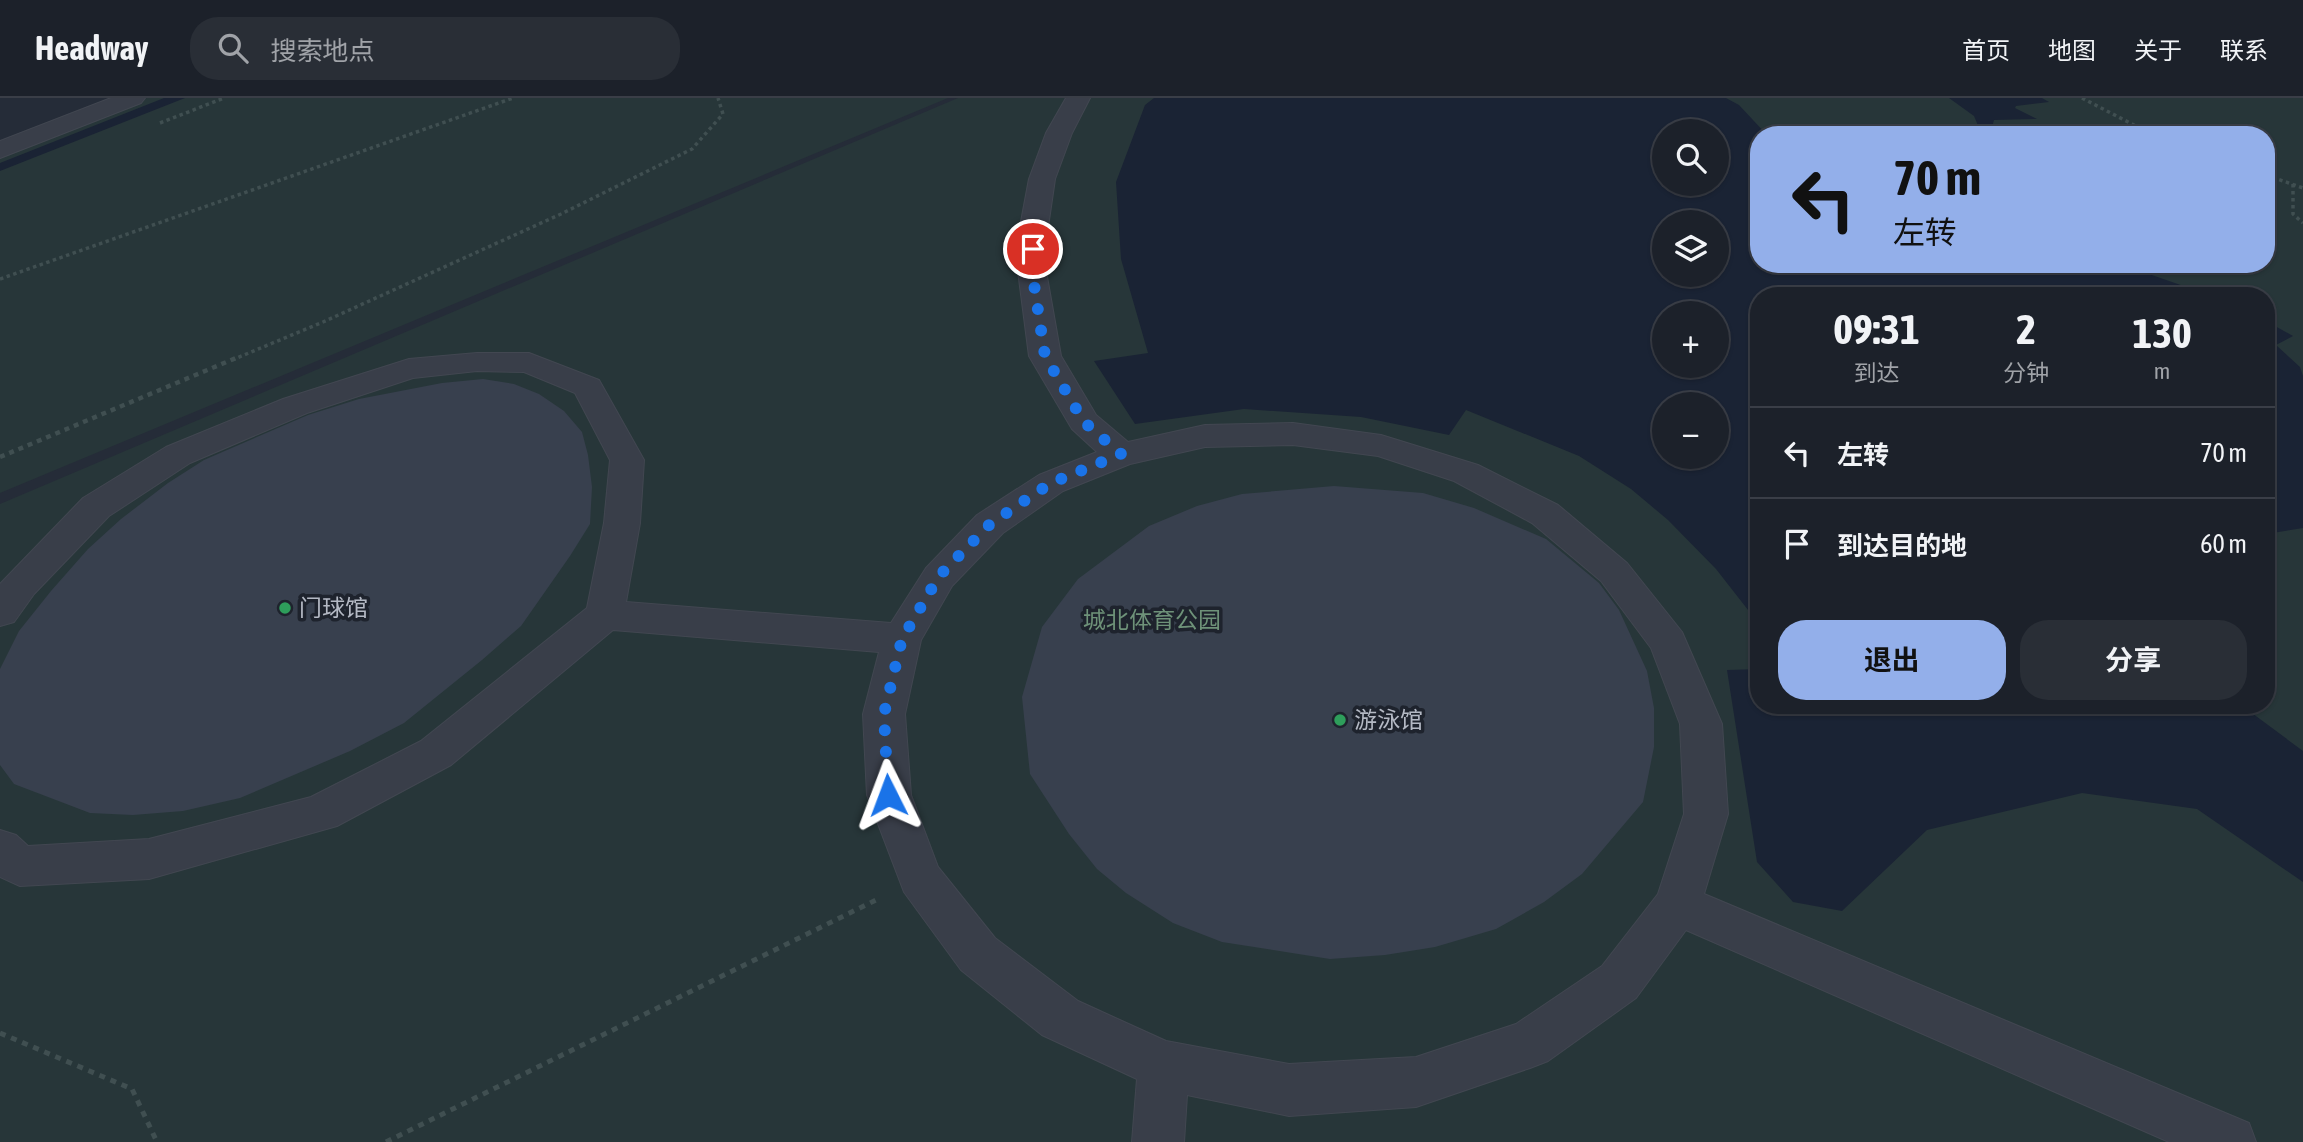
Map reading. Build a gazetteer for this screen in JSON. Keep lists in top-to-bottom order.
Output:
{
  "parks": ["城北体育公园"],
  "places": ["门球馆", "游泳馆"],
  "page": {
    "header": "Headway",
    "search": "搜索地点",
    "nav": [
      "首页",
      "地图",
      "关于",
      "联系"
    ],
    "map_buttons": ["+", "−"],
    "turn": ["70 m", "左转"],
    "eta": [
      "09:31",
      "到达",
      "2",
      "分钟",
      "130",
      "m"
    ],
    "list": [
      {
        "name": "左转",
        "value": "70 m"
      },
      {
        "name": "到达目的地",
        "value": "60 m"
      }
    ],
    "buttons": ["退出", "分享"]
  }
}
